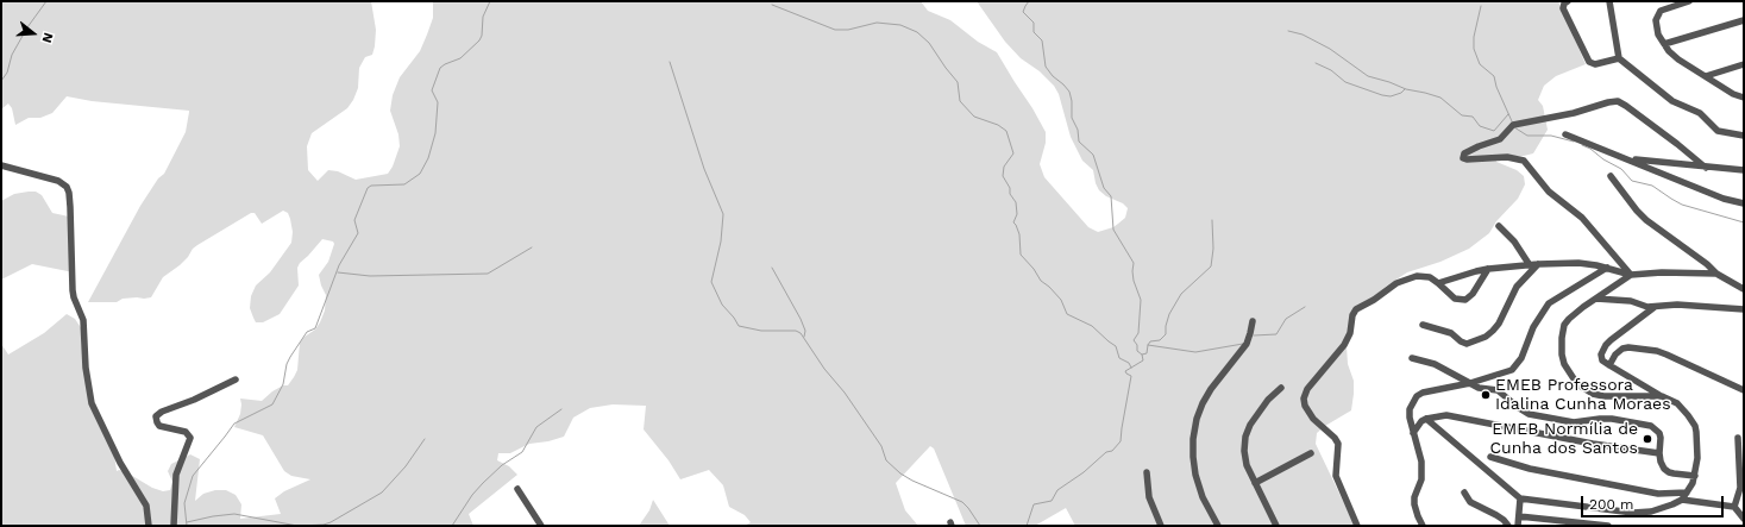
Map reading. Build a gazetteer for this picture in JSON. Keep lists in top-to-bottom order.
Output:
{
  "places": ["EMEB Professora Idalina Cunha Moraes", "EMEB Normília de Cunha dos Santos"],
  "scale_bar": "200 m",
  "north": "right"
}
